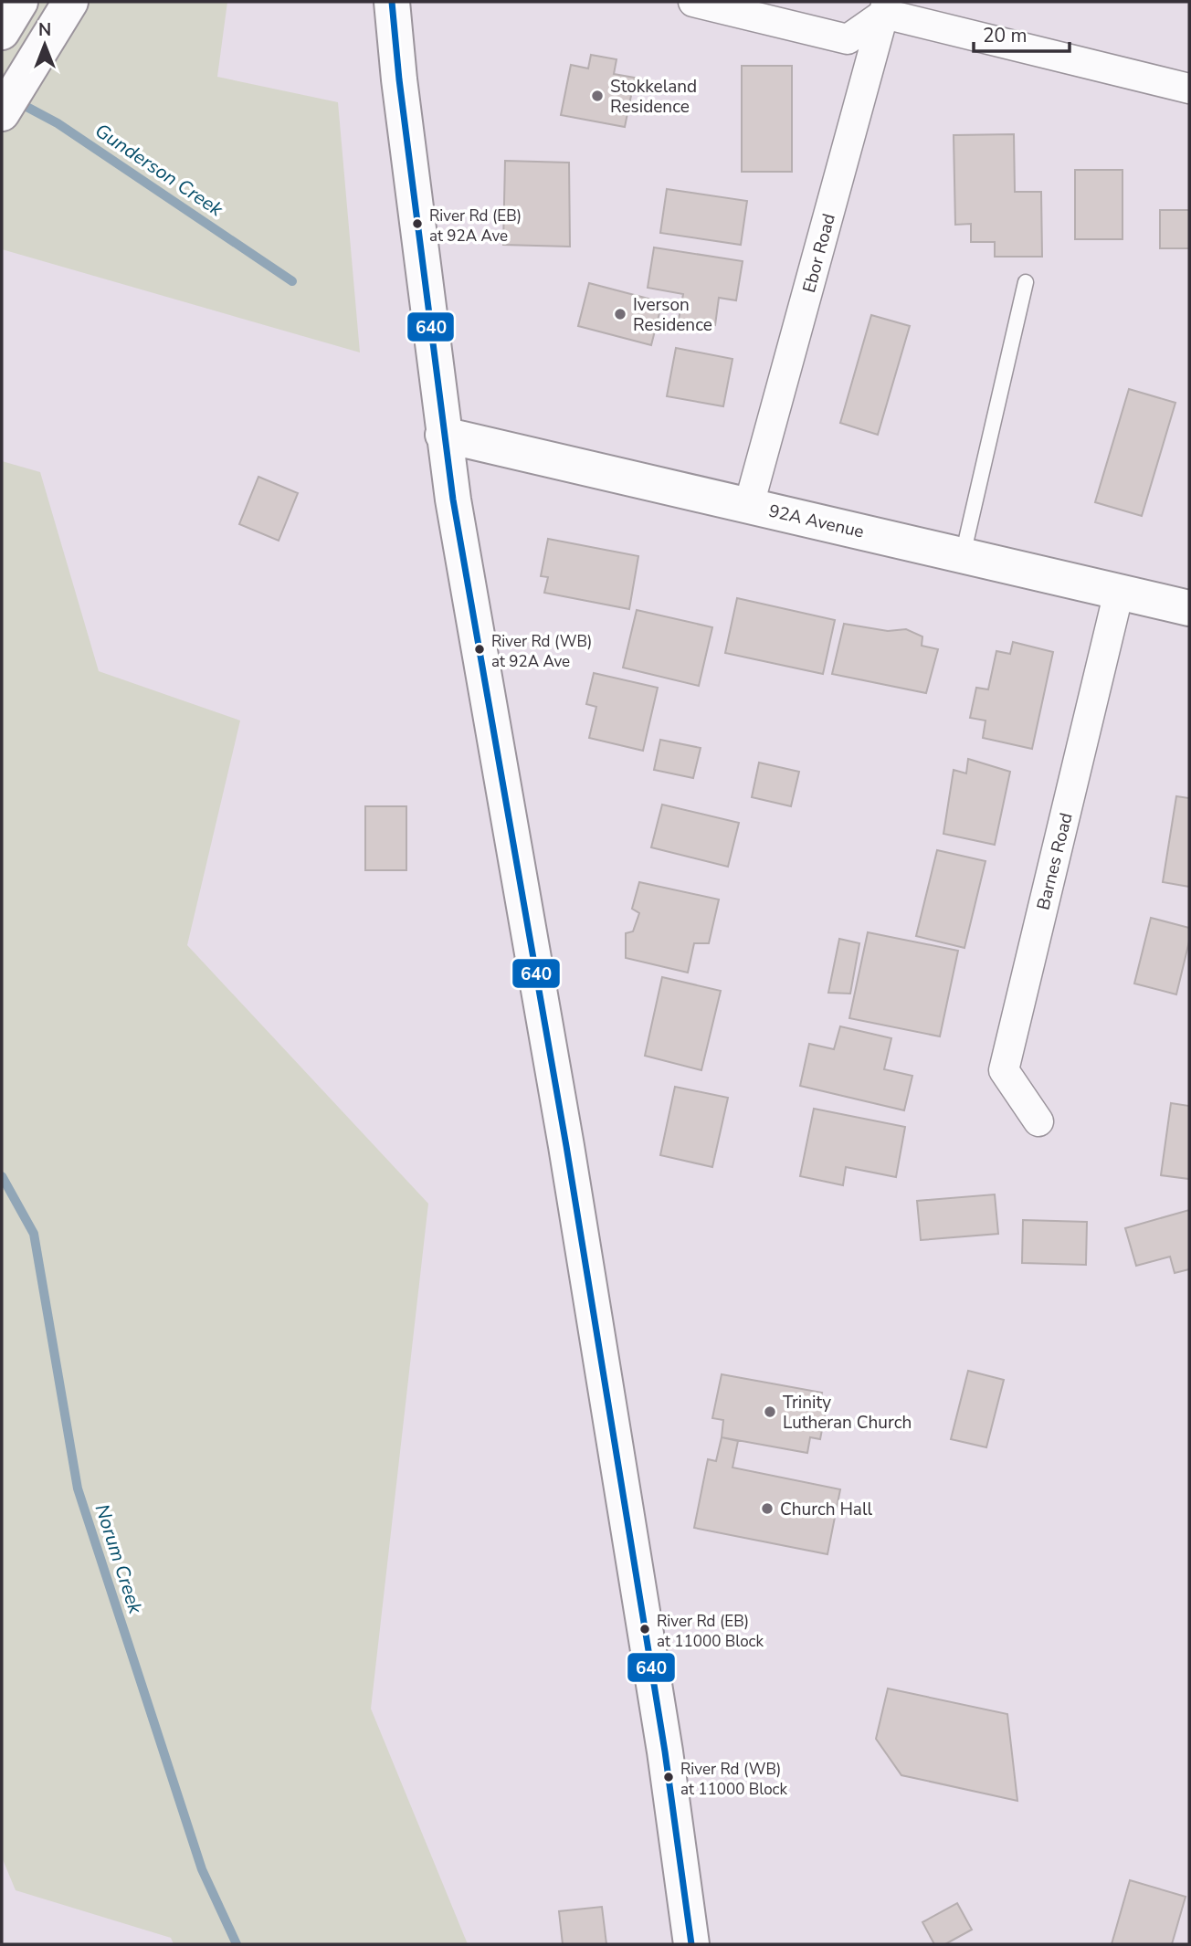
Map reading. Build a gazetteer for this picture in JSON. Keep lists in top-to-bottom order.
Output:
{
  "streets": {
    "main road": ["92A Avenue"],
    "street": ["Ebor Road", "Barnes Road"]
  },
  "crossings": [
    ["Ebor Road", "92A Avenue"],
    ["92A Avenue", "Barnes Road"]
  ],
  "water": ["Gunderson Creek", "Norum Creek"],
  "places": [
    "Stokkeland Residence",
    "River Rd (EB) at 92A Ave",
    "Iverson Residence",
    "River Rd (WB) at 92A Ave",
    "Trinity Lutheran Church",
    "Church Hall",
    "River Rd (EB) at 11000 Block",
    "River Rd (WB) at 11000 Block"
  ],
  "lines": ["transit line 640"],
  "scale_bar": "20 m",
  "north": "top"
}
